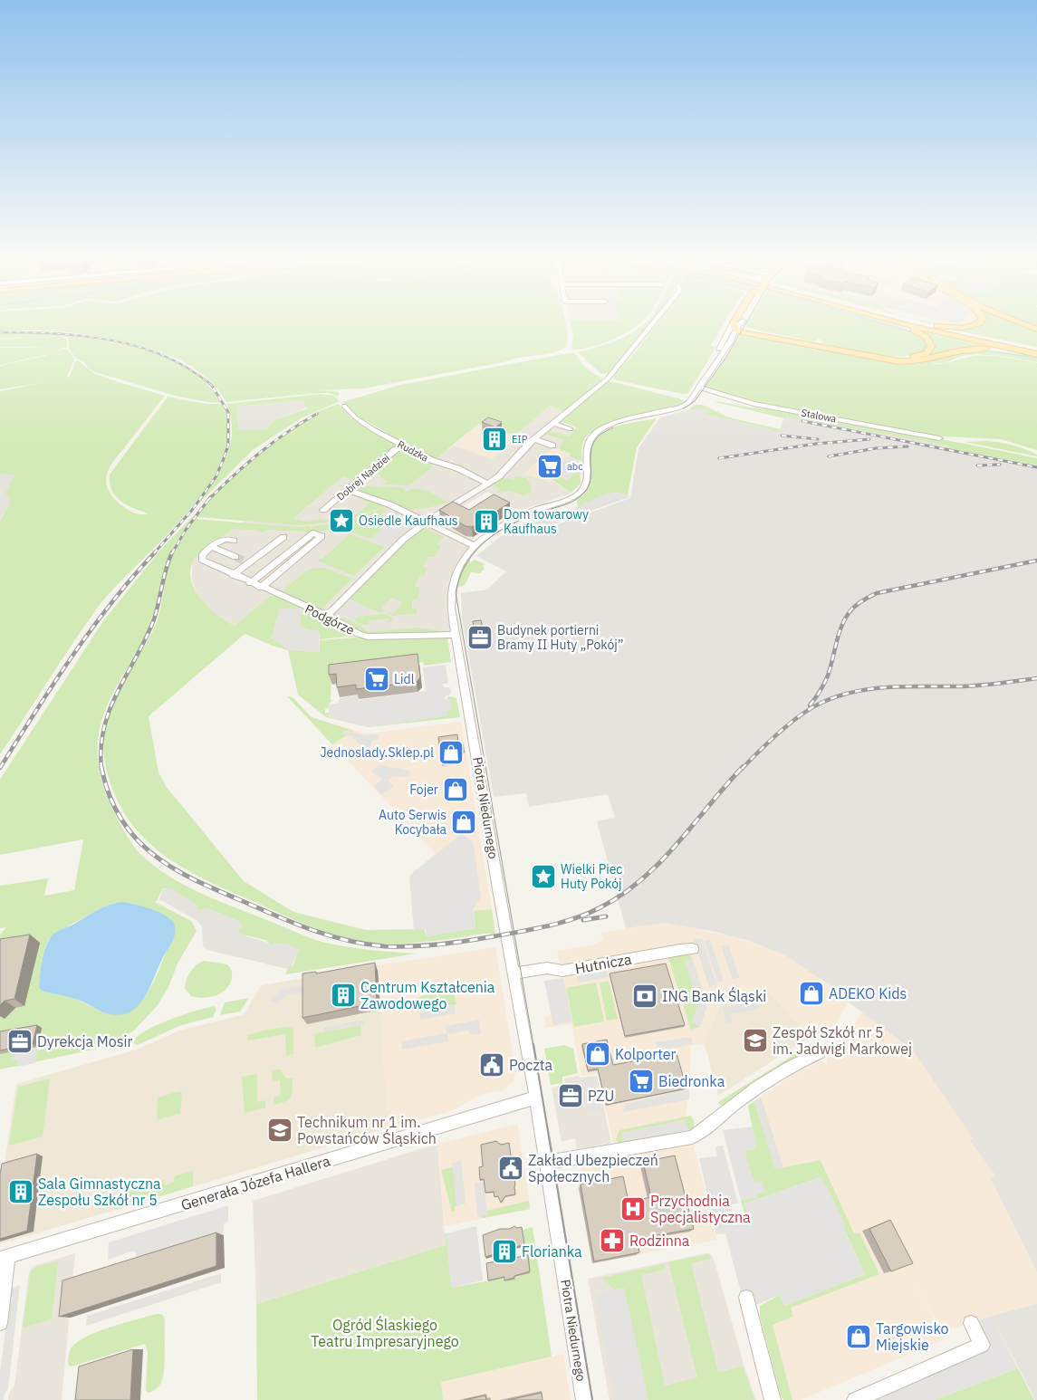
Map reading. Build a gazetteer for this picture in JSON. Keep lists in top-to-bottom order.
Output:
{
  "streets": {
    "main road": ["Piotra Niedurnego"],
    "street": [
      "Stalowa",
      "Rudzka",
      "Dobrej Nadziei",
      "Podgórze",
      "Hutnicza",
      "Generała Józefa Hallera"
    ]
  },
  "crossings": [
    ["Stalowa", "Piotra Niedurnego"],
    ["Rudzka", "Dobrej Nadziei"],
    ["Podgórze", "Piotra Niedurnego"],
    ["Piotra Niedurnego", "Hutnicza"],
    ["Piotra Niedurnego", "Generała Józefa Hallera"]
  ],
  "parks": ["Ogród Ślaskiego Teatru Impresaryjnego"],
  "places": {
    "building": [
      "EIP",
      "Dom towarowy Kaufhaus",
      "Centrum Kształcenia Zawodowego",
      "Sala Gimnastyczna Zespołu Szkół nr 5",
      "Florianka"
    ],
    "supermarket": ["abc", "Lidl", "Biedronka"],
    "place": ["Osiedle Kaufhaus", "Wielki Piec Huty Pokój"],
    "office": ["Budynek portierni Bramy II Huty „Pokój”", "Dyrekcja Mosir", "PZU"],
    "shop": [
      "Jednoslady.Sklep.pl",
      "Fojer",
      "Auto Serwis Kocybała",
      "ADEKO Kids",
      "Kolporter",
      "Targowisko Miejskie"
    ],
    "bank": ["ING Bank Śląski"],
    "school or university": ["Zespół Szkół nr 5 im. Jadwigi Markowej", "Technikum nr 1 im. Powstańców Śląskich"],
    "public building": ["Poczta", "Zakład Ubezpieczeń Społecznych"],
    "hospital": ["Przychodnia Specjalistyczna"],
    "pharmacy": ["Rodzinna"]
  }
}
